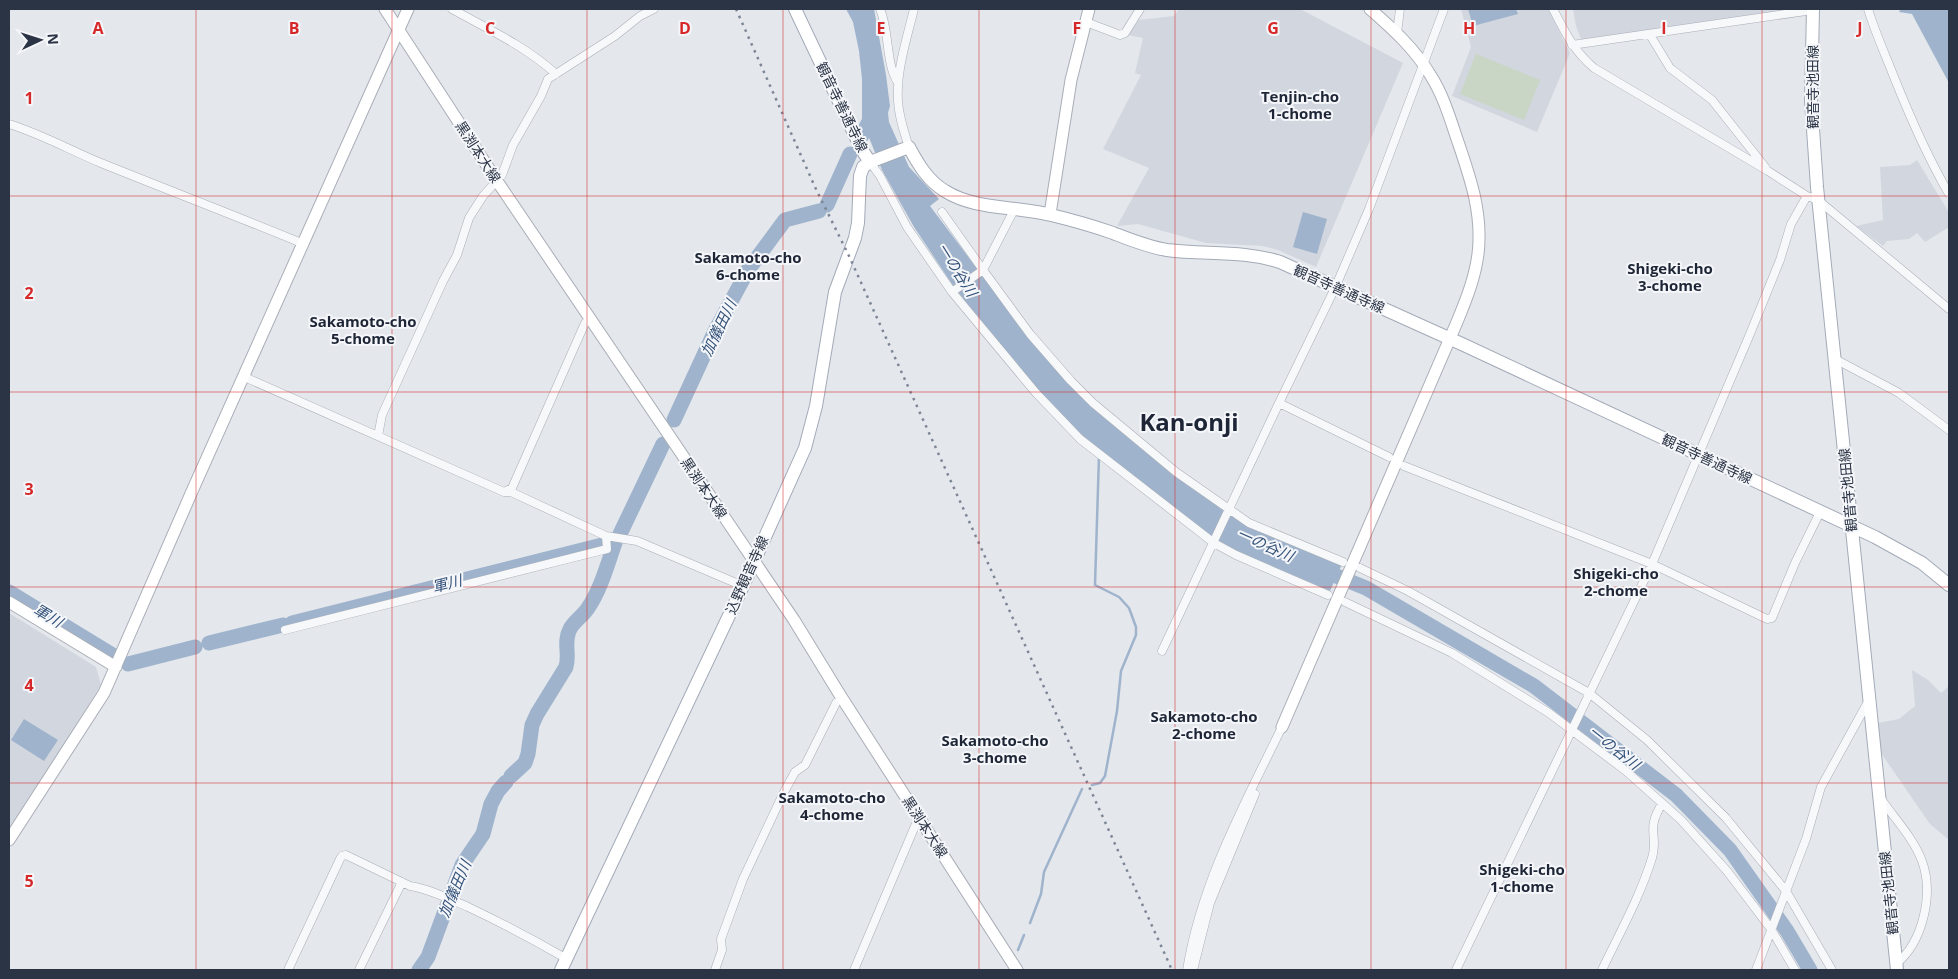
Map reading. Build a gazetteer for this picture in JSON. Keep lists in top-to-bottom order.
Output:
{
  "streets": {
    "main road": ["観音寺池田線", "観音寺善通寺線", "込野観音寺線"],
    "street": ["黒渕本大線"]
  },
  "crossings": [
    ["観音寺池田線", "観音寺善通寺線"],
    ["観音寺善通寺線", "込野観音寺線"],
    ["黒渕本大線", "込野観音寺線"]
  ],
  "districts": [
    "Tenjin-cho 1-chome",
    "Sakamoto-cho 6-chome",
    "Shigeki-cho 3-chome",
    "Sakamoto-cho 5-chome",
    "Kan-onji",
    "Shigeki-cho 2-chome",
    "Sakamoto-cho 2-chome",
    "Sakamoto-cho 3-chome",
    "Sakamoto-cho 4-chome",
    "Shigeki-cho 1-chome"
  ],
  "water": ["一の谷川", "加儀田川", "軍川"],
  "north": "right",
  "grid": {
    "columns": [
      "A",
      "B",
      "C",
      "D",
      "E",
      "F",
      "G",
      "H",
      "I",
      "J"
    ],
    "rows": [
      "1",
      "2",
      "3",
      "4",
      "5"
    ]
  }
}
